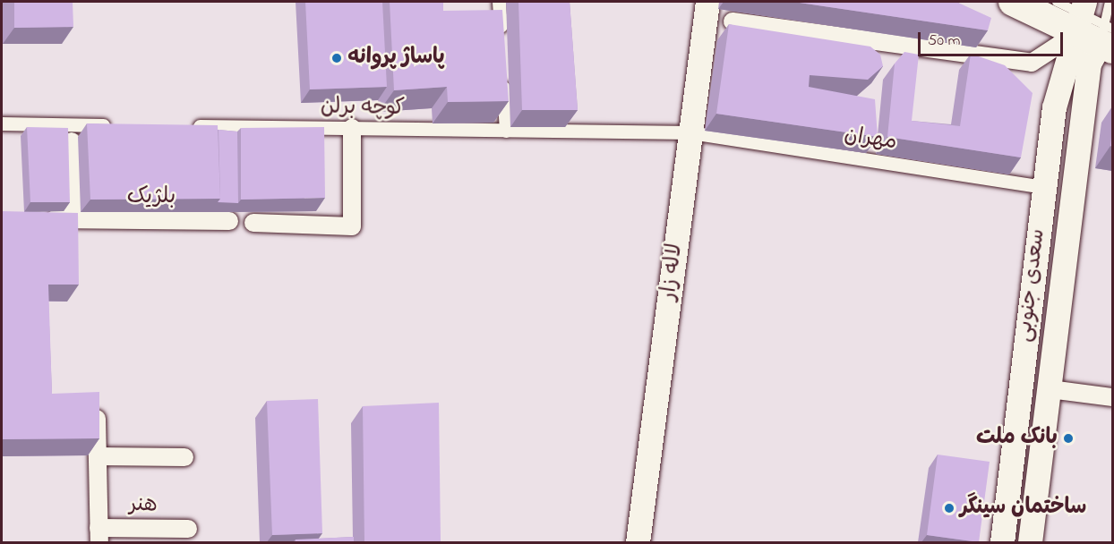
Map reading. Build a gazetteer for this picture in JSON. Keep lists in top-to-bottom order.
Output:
{
  "streets": {
    "main road": ["لاله زار", "سعدی جنوبی"],
    "street": [
      "کوچه برلن",
      "مهران",
      "بلژیک",
      "هنر"
    ]
  },
  "crossings": [
    ["کوچه برلن", "مهران"],
    ["کوچه برلن", "لاله زار"],
    ["مهران", "لاله زار"],
    ["مهران", "سعدی جنوبی"]
  ],
  "places": ["پاساژ پروانه", "بانک ملت", "ساختمان سینگر"],
  "scale_bar": "50 m"
}
